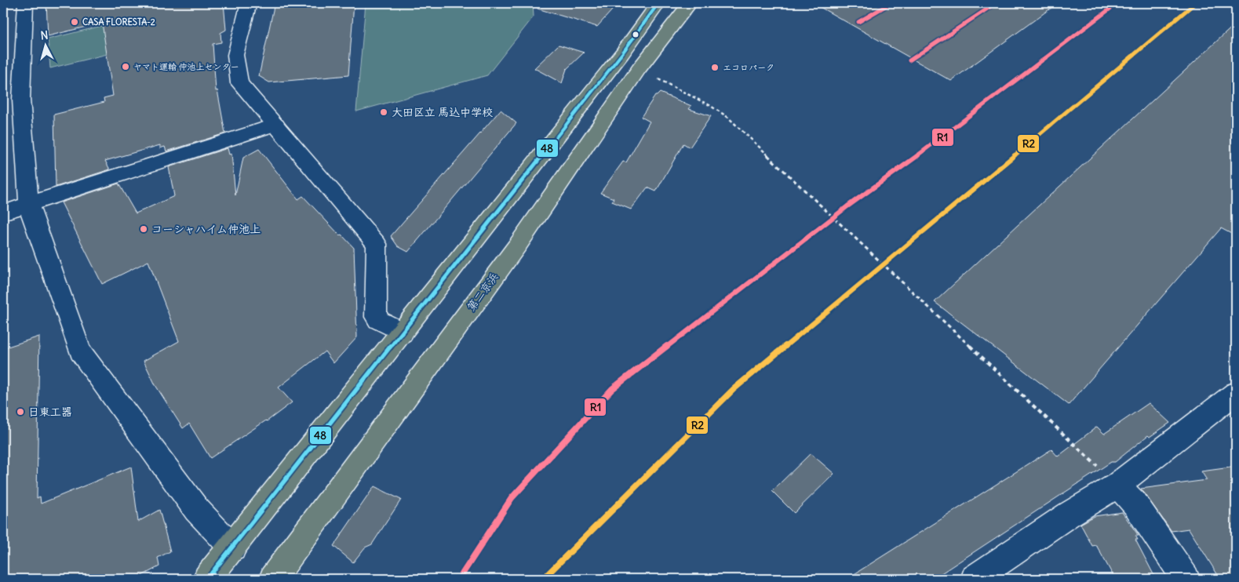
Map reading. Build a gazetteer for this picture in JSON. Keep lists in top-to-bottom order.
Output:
{
  "streets": {
    "highway": ["第二京浜"]
  },
  "places": [
    "CASA FLORESTA-2",
    "ヤマト運輸 仲池上センター",
    "エコロパーク",
    "大田区立 馬込中学校",
    "コーシャハイム仲池上",
    "日東工器"
  ],
  "lines": ["transit line R1", "transit line R2", "transit line 48"],
  "north": "top"
}
